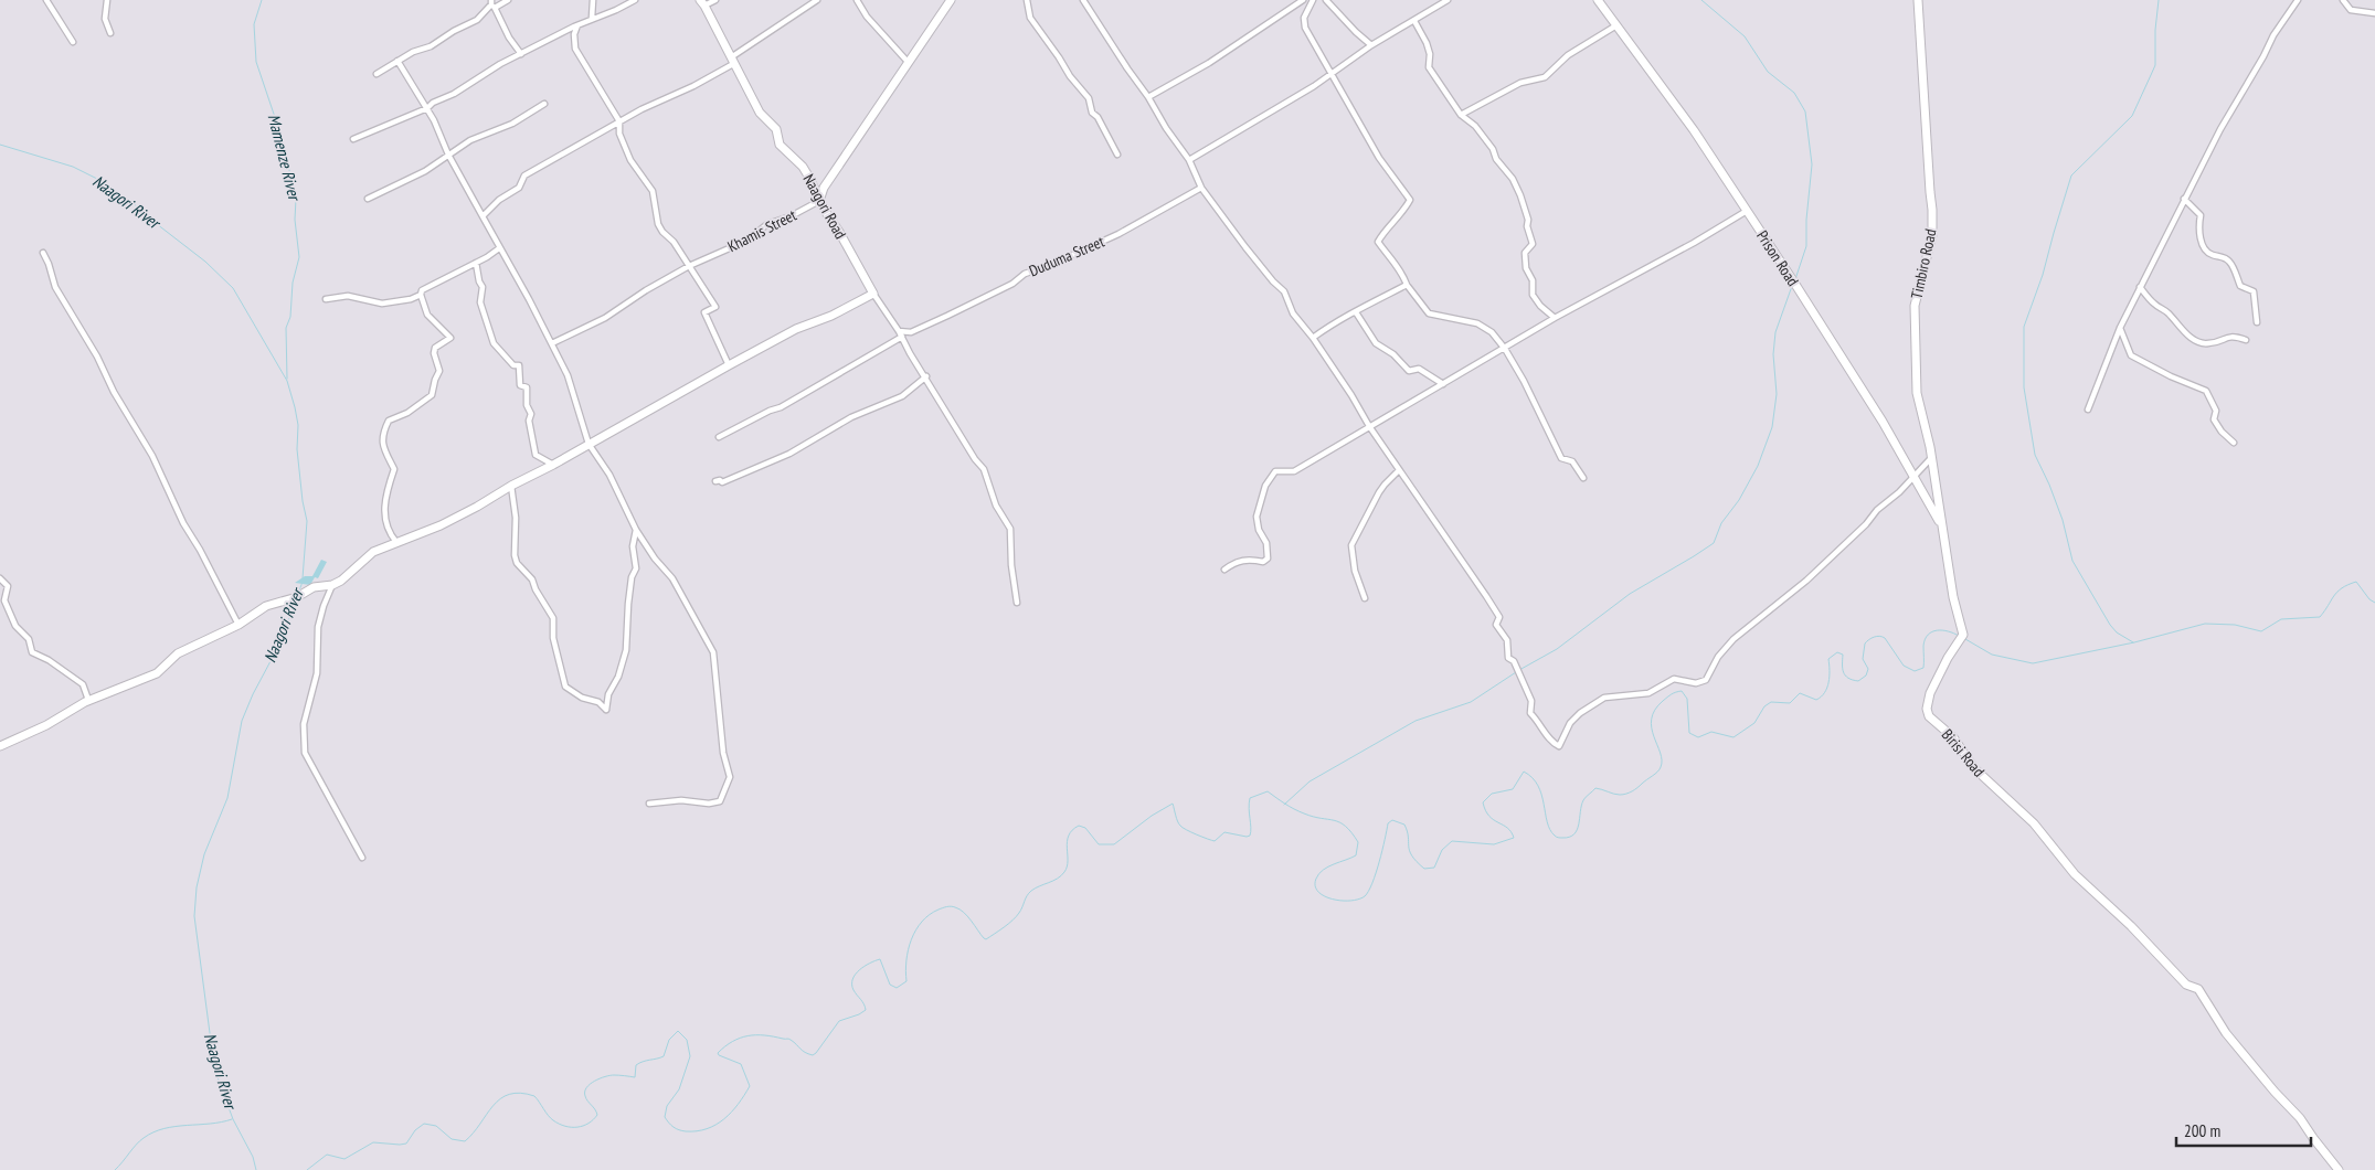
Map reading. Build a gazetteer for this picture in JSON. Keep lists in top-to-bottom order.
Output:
{
  "streets": {
    "street": [
      "Naagori Road",
      "Khamis Street",
      "Duduma Street",
      "Prison Road",
      "Timbiro Road",
      "Birisi Road"
    ]
  },
  "crossings": [
    ["Naagori Road", "Khamis Street"],
    ["Prison Road", "Timbiro Road"],
    ["Prison Road", "Birisi Road"],
    ["Timbiro Road", "Birisi Road"]
  ],
  "water": ["Mamenze River", "Naagori River"],
  "scale_bar": "200 m"
}
